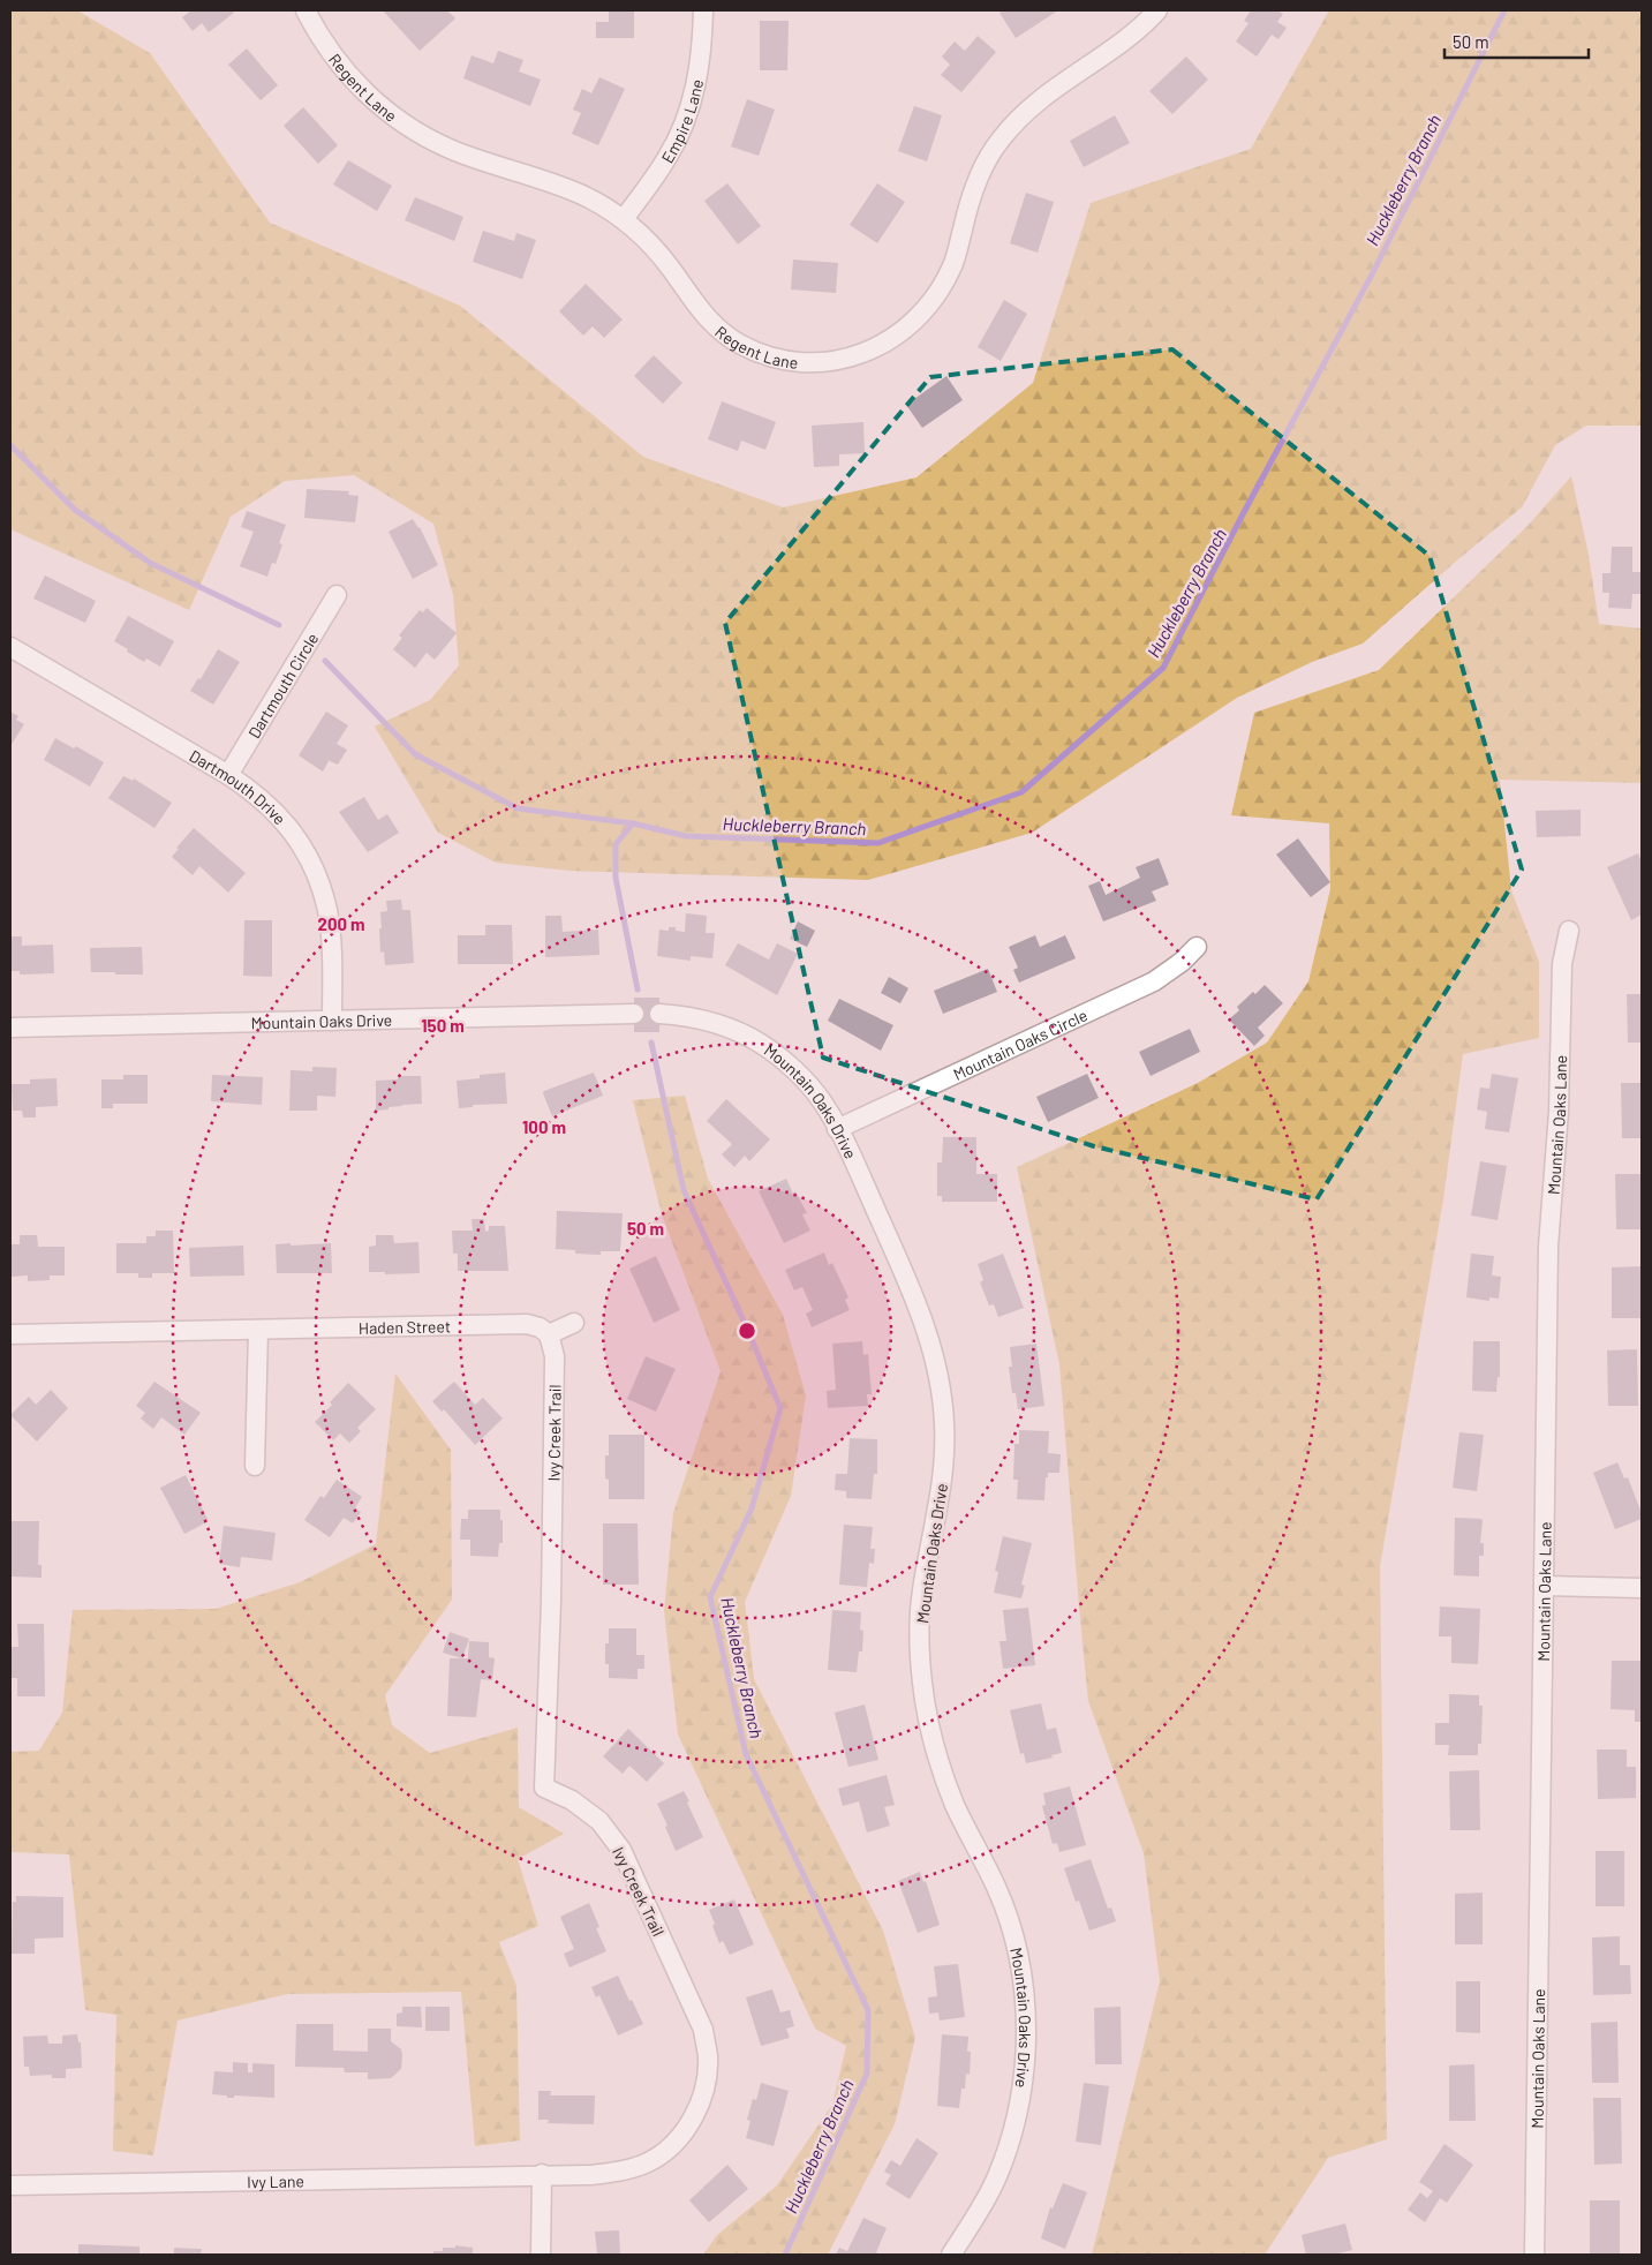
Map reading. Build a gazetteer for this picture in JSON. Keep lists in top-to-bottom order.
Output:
{
  "streets": {
    "street": [
      "Regent Lane",
      "Empire Lane",
      "Dartmouth Circle",
      "Dartmouth Drive",
      "Mountain Oaks Drive",
      "Mountain Oaks Circle",
      "Mountain Oaks Lane",
      "Haden Street",
      "Ivy Creek Trail",
      "Ivy Lane"
    ]
  },
  "crossings": [
    ["Regent Lane", "Empire Lane"],
    ["Dartmouth Circle", "Dartmouth Drive"],
    ["Dartmouth Drive", "Mountain Oaks Drive"],
    ["Mountain Oaks Drive", "Mountain Oaks Circle"],
    ["Haden Street", "Ivy Creek Trail"],
    ["Ivy Creek Trail", "Ivy Lane"]
  ],
  "water": ["Huckleberry Branch"],
  "scale_bar": "50 m",
  "rings": [
    "200 m",
    "150 m",
    "100 m",
    "50 m"
  ]
}
